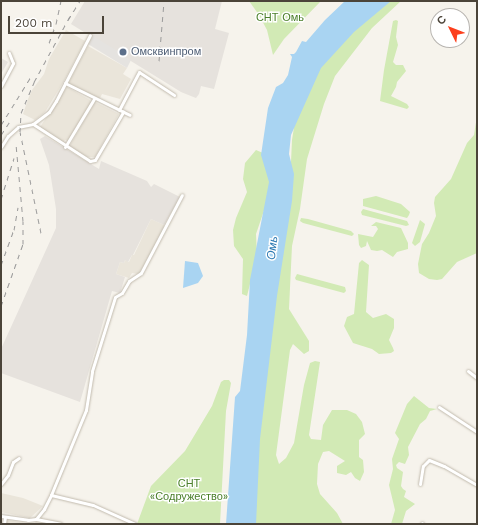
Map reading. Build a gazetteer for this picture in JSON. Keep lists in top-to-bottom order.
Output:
{
  "water": ["Омь"],
  "parks": ["СНТ Омь", "СНТ «Содружество»"],
  "places": ["Омсквинпром"],
  "scale_bar": "200 m",
  "north": "top left"
}
